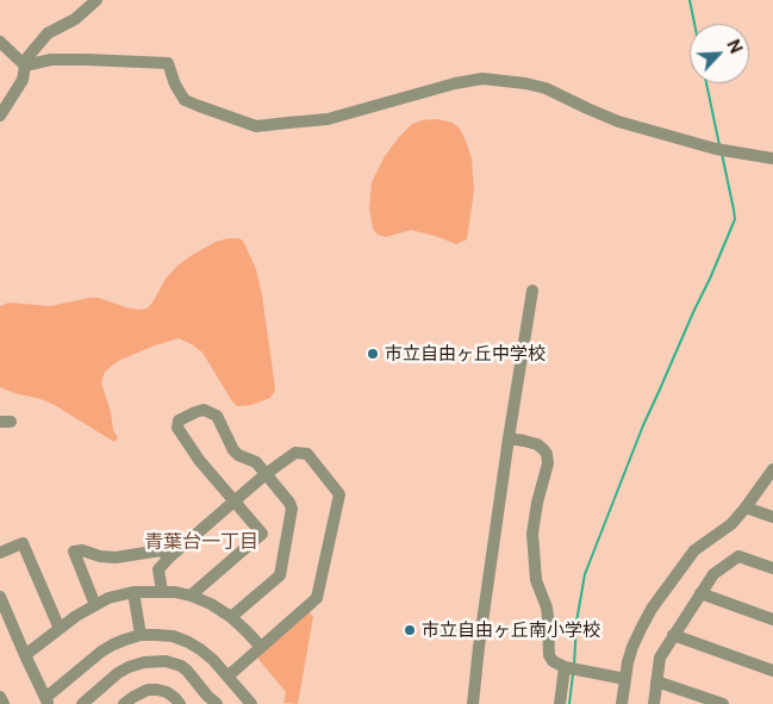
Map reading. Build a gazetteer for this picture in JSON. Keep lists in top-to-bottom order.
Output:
{
  "districts": ["青葉台一丁目"],
  "places": ["市立自由ヶ丘中学校", "市立自由ヶ丘南小学校"],
  "north": "top right"
}
